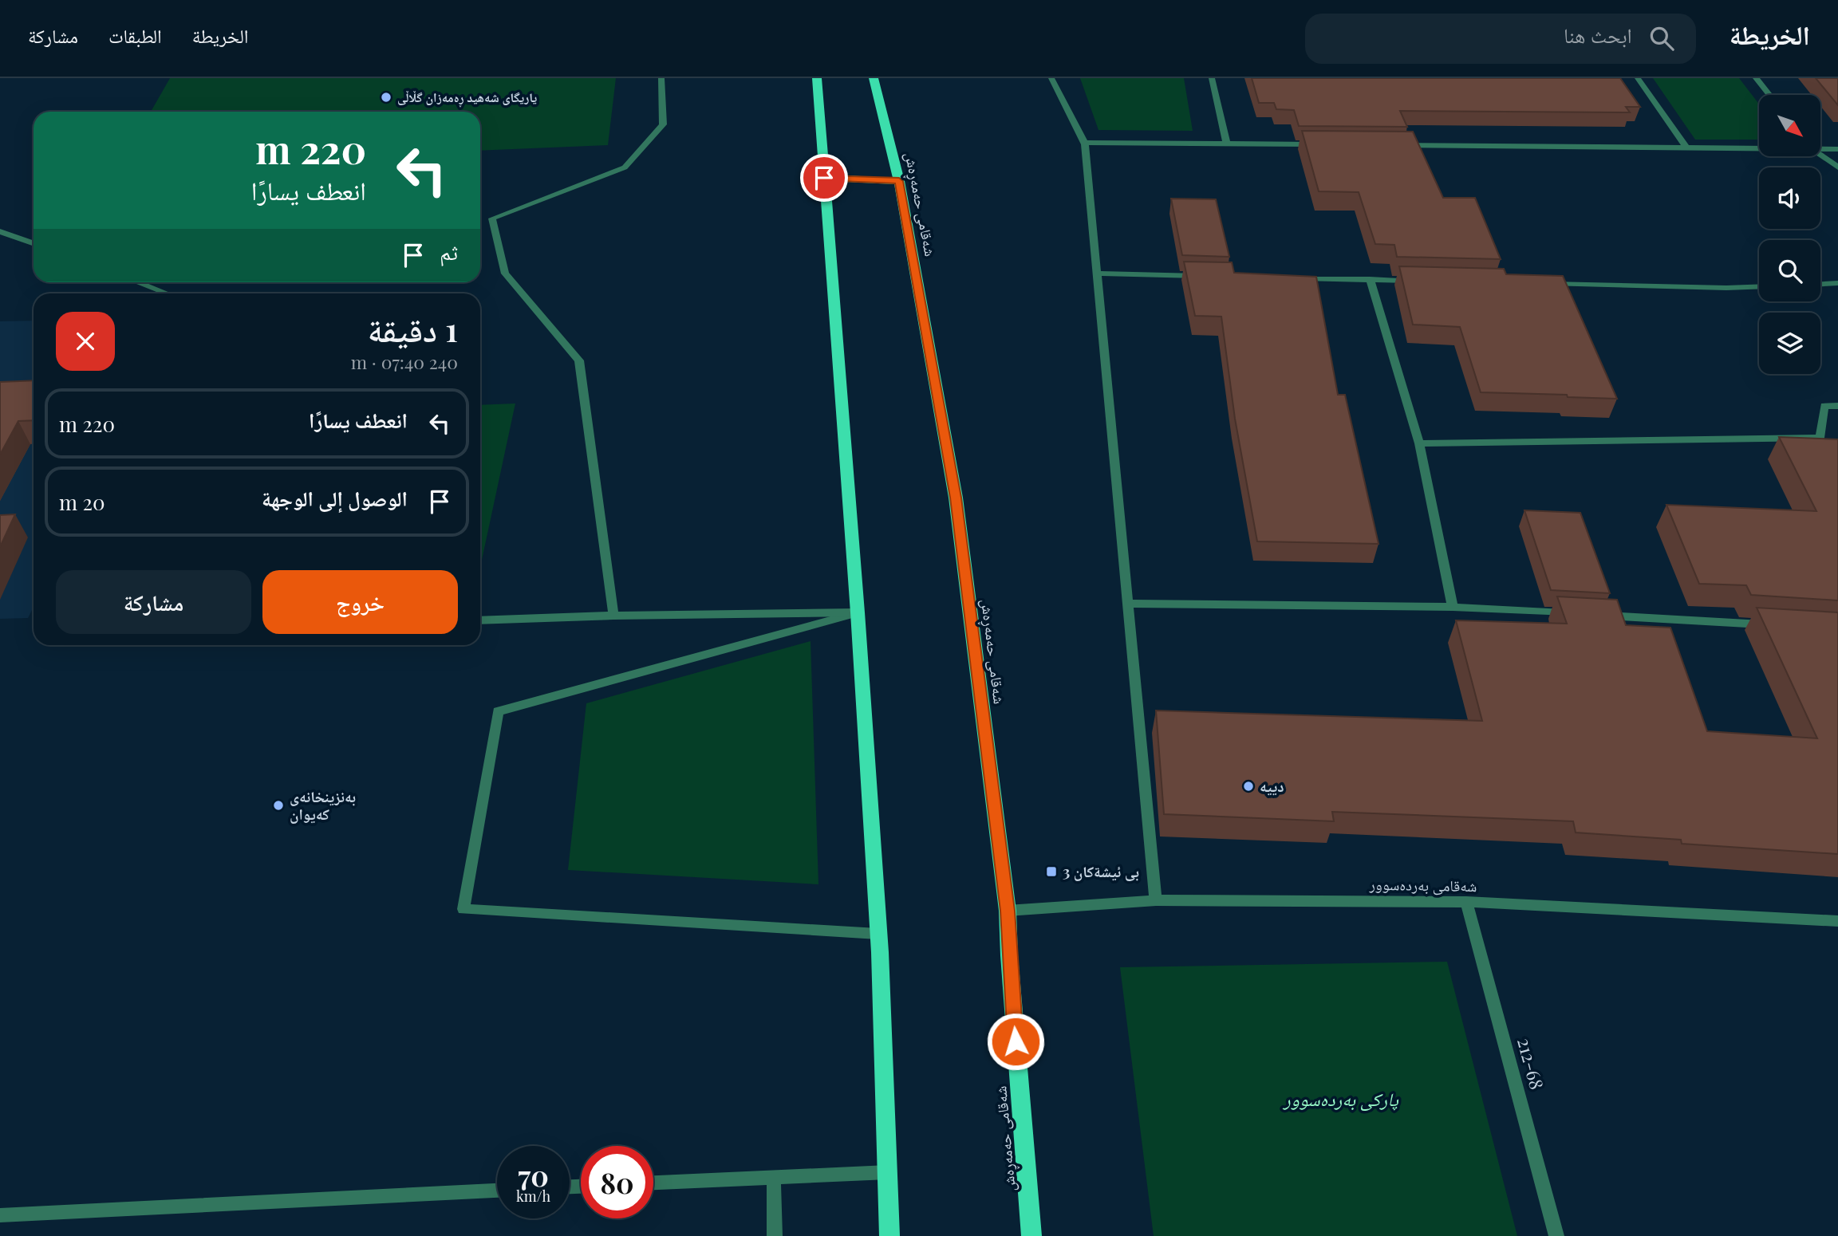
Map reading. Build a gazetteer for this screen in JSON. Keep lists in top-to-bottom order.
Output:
{
  "streets": {
    "highway": ["شەقامی حەمەڕەش"],
    "street": ["شەقامی بەردەسوور", "212-68"]
  },
  "crossings": [
    ["شەقامی حەمەڕەش", "شەقامی بەردەسوور"],
    ["شەقامی بەردەسوور", "212-68"]
  ],
  "parks": ["پارکی بەردەسوور"],
  "places": {
    "other": ["یاریگای شەهید ڕەمەزان گڵاڵی", "دییە", "بەنزینخانەی کەیوان"],
    "transit": ["بى ئيشةكان 3"]
  },
  "north": "bottom right",
  "page": {
    "header": "الخريطة",
    "search": "ابحث هنا",
    "nav": ["الخريطة", "الطبقات", "مشاركة"],
    "turn": ["220 m", "انعطف يسارًا"],
    "then": "ثم",
    "heading": ["1 دقيقة", "240 m · 07:40"],
    "list": [
      {
        "name": "انعطف يسارًا",
        "value": "220 m"
      },
      {
        "name": "الوصول إلى الوجهة",
        "value": "20 m"
      }
    ],
    "buttons": ["خروج", "مشاركة"],
    "speed": "70 km/h",
    "limit": "80"
  }
}
